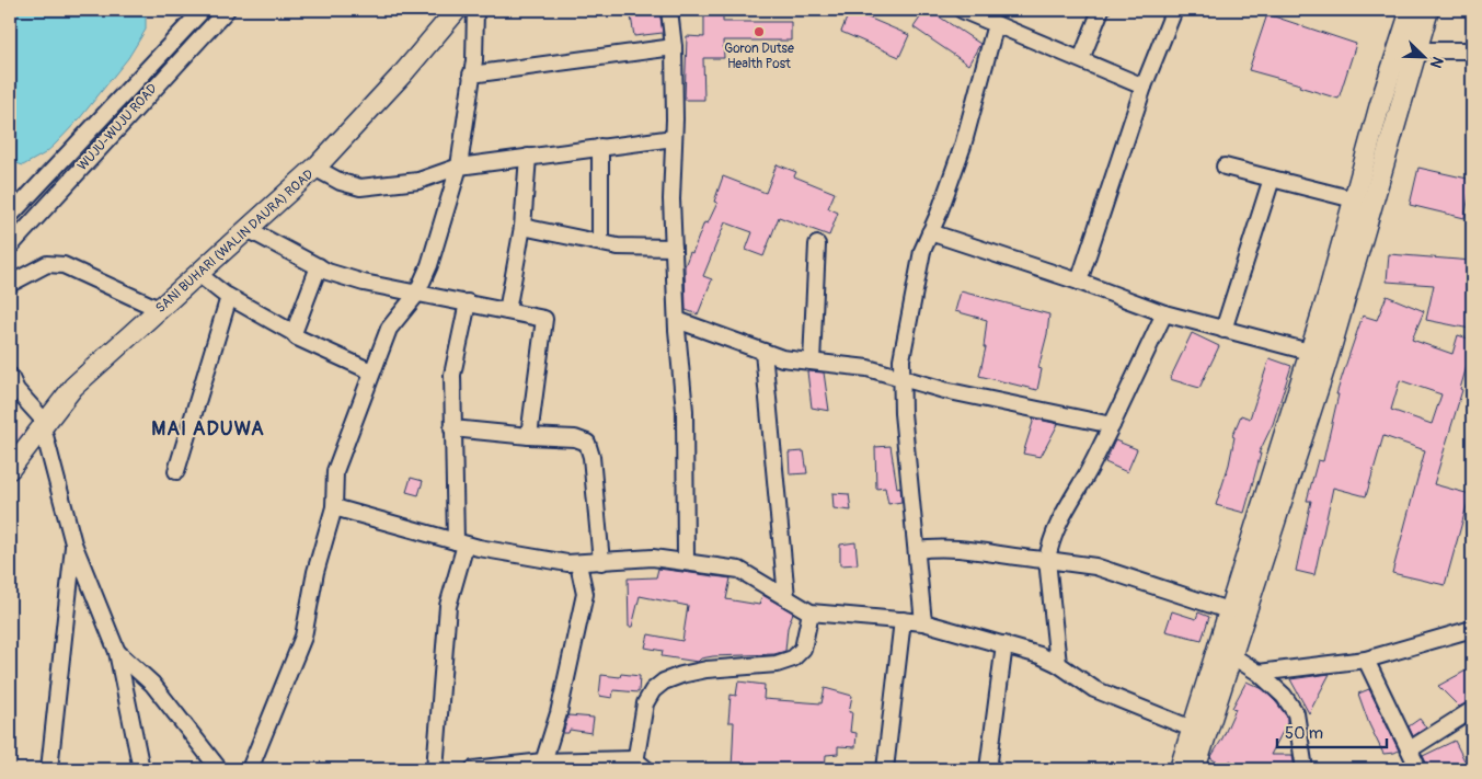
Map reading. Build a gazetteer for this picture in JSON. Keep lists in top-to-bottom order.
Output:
{
  "streets": {
    "street": ["WUJU-WUJU ROAD", "SANI BUHARI (WALIN DAURA) ROAD"]
  },
  "districts": ["MAI ADUWA"],
  "places": ["Goron Dutse Health Post"],
  "scale_bar": "50 m",
  "north": "bottom right"
}
